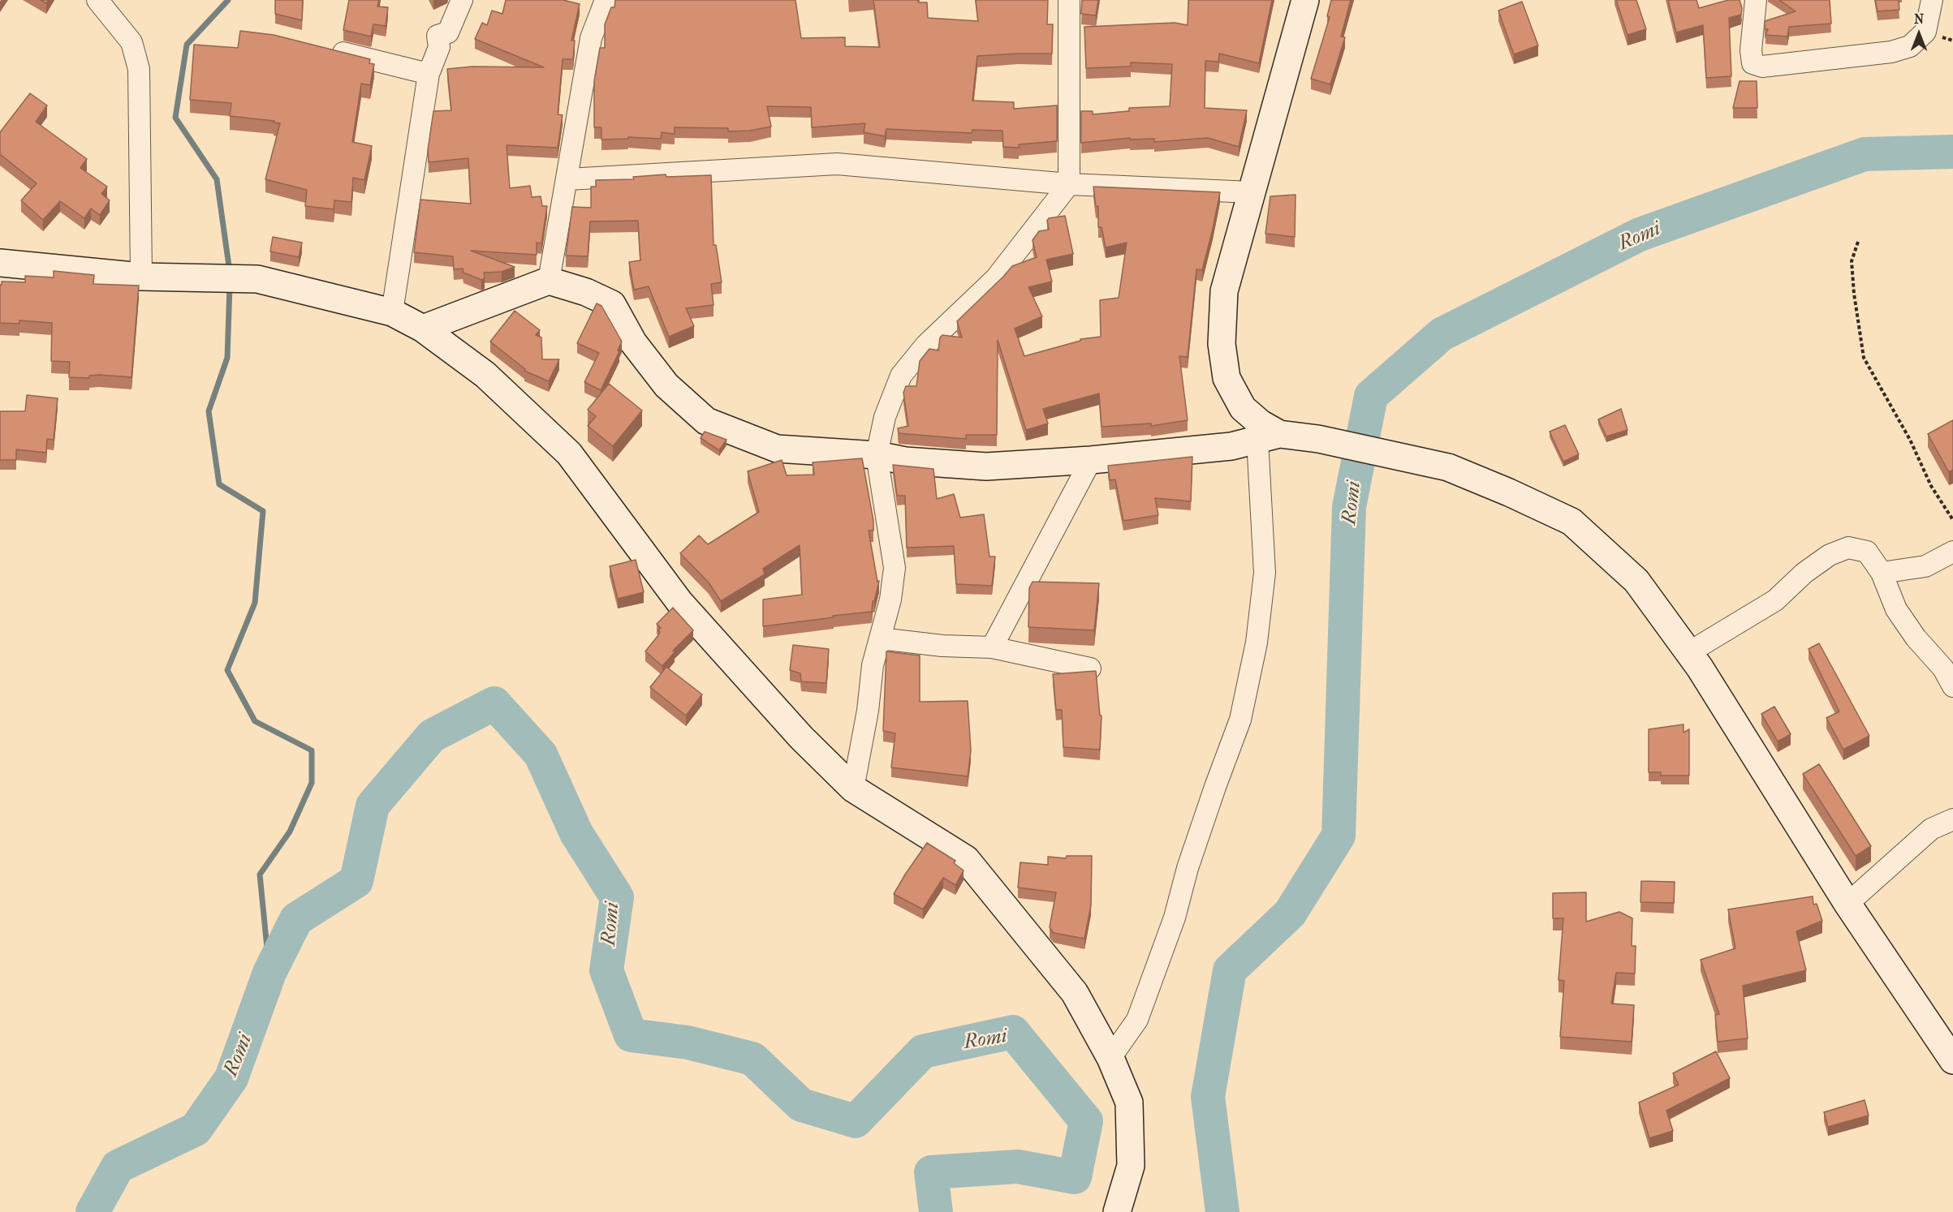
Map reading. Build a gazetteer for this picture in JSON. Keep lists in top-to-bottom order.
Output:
{
  "water": ["Romi"],
  "north": "top"
}
